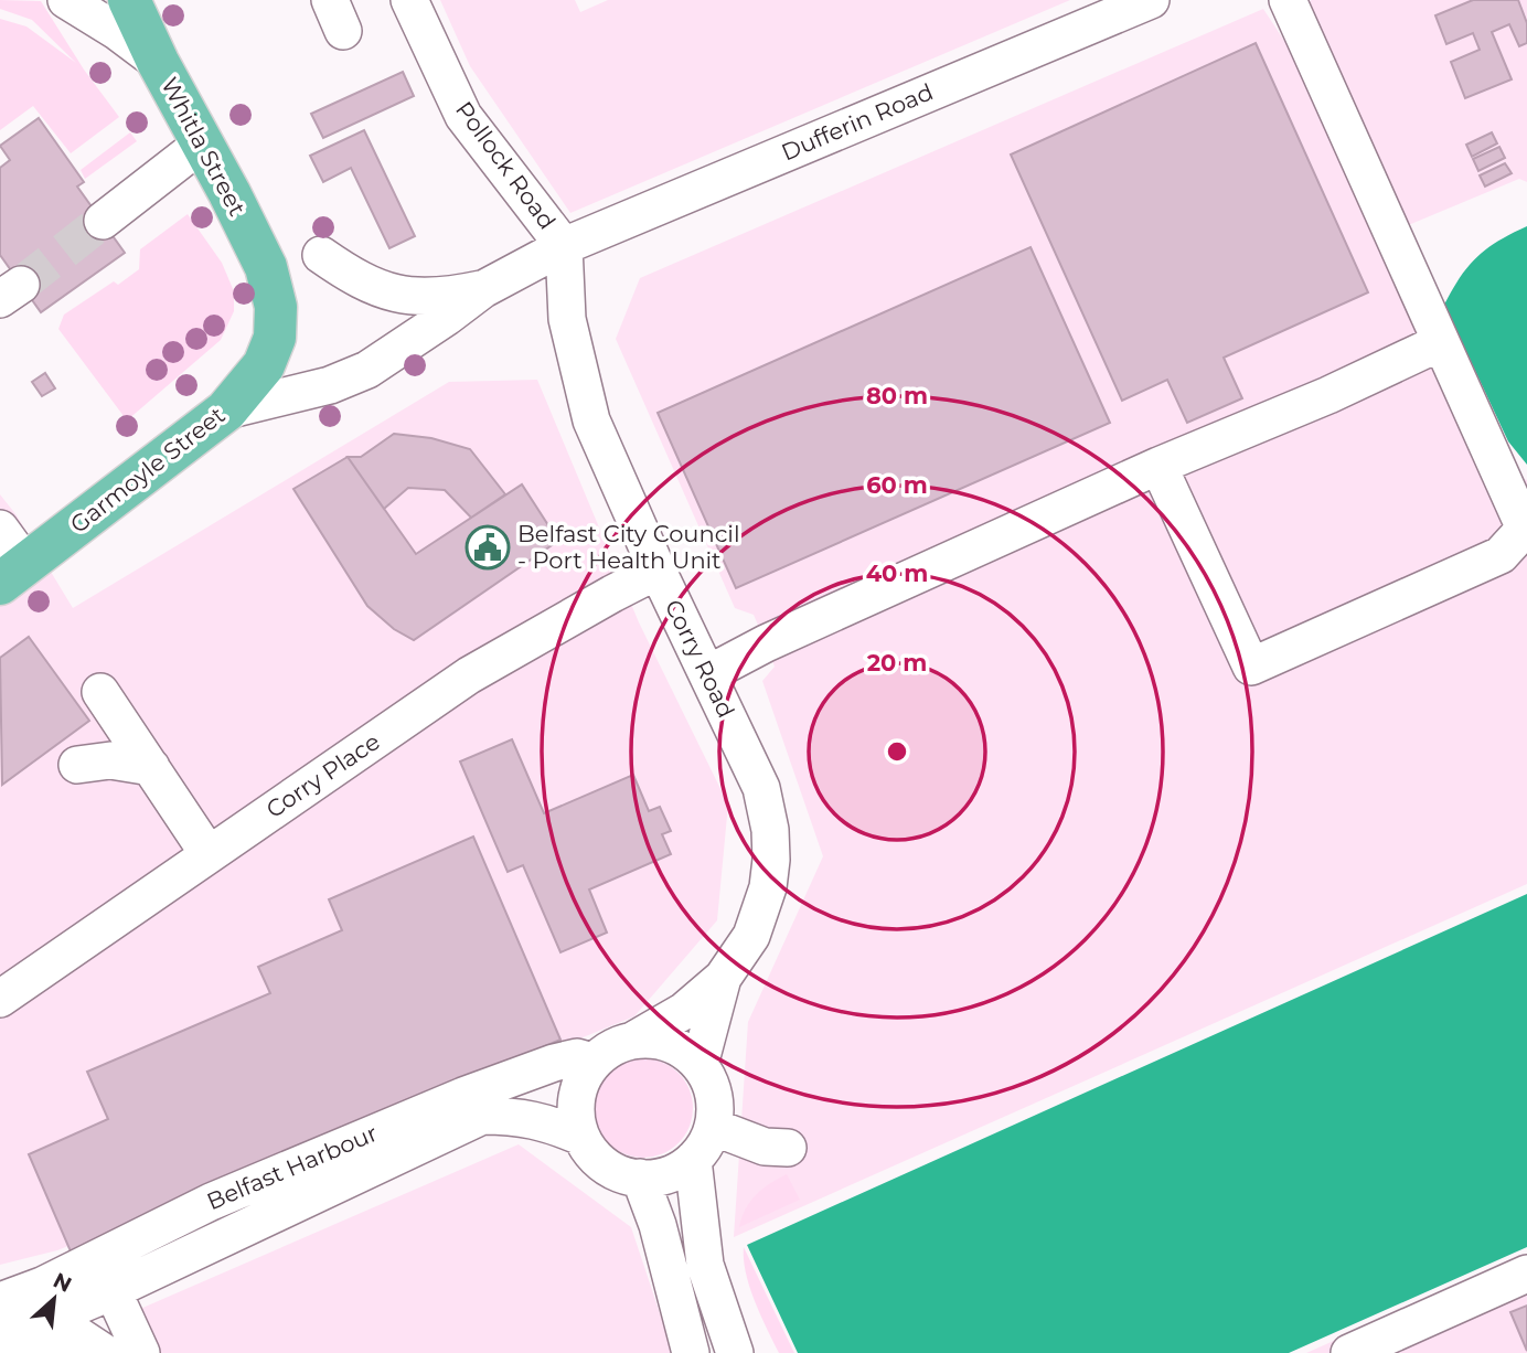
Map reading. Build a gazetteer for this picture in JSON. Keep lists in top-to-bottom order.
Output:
{
  "streets": {
    "main road": ["Whitla Street", "Garmoyle Street"],
    "street": [
      "Dufferin Road",
      "Pollock Road",
      "Corry Road",
      "Corry Place",
      "Belfast Harbour"
    ]
  },
  "crossings": [
    ["Dufferin Road", "Pollock Road"],
    ["Dufferin Road", "Corry Road"],
    ["Whitla Street", "Garmoyle Street"],
    ["Pollock Road", "Corry Road"],
    ["Corry Road", "Corry Place"],
    ["Corry Road", "Belfast Harbour"]
  ],
  "places": {
    "public building": ["Belfast City Council - Port Health Unit"]
  },
  "north": "top right",
  "rings": [
    "80 m",
    "60 m",
    "40 m",
    "20 m"
  ]
}
